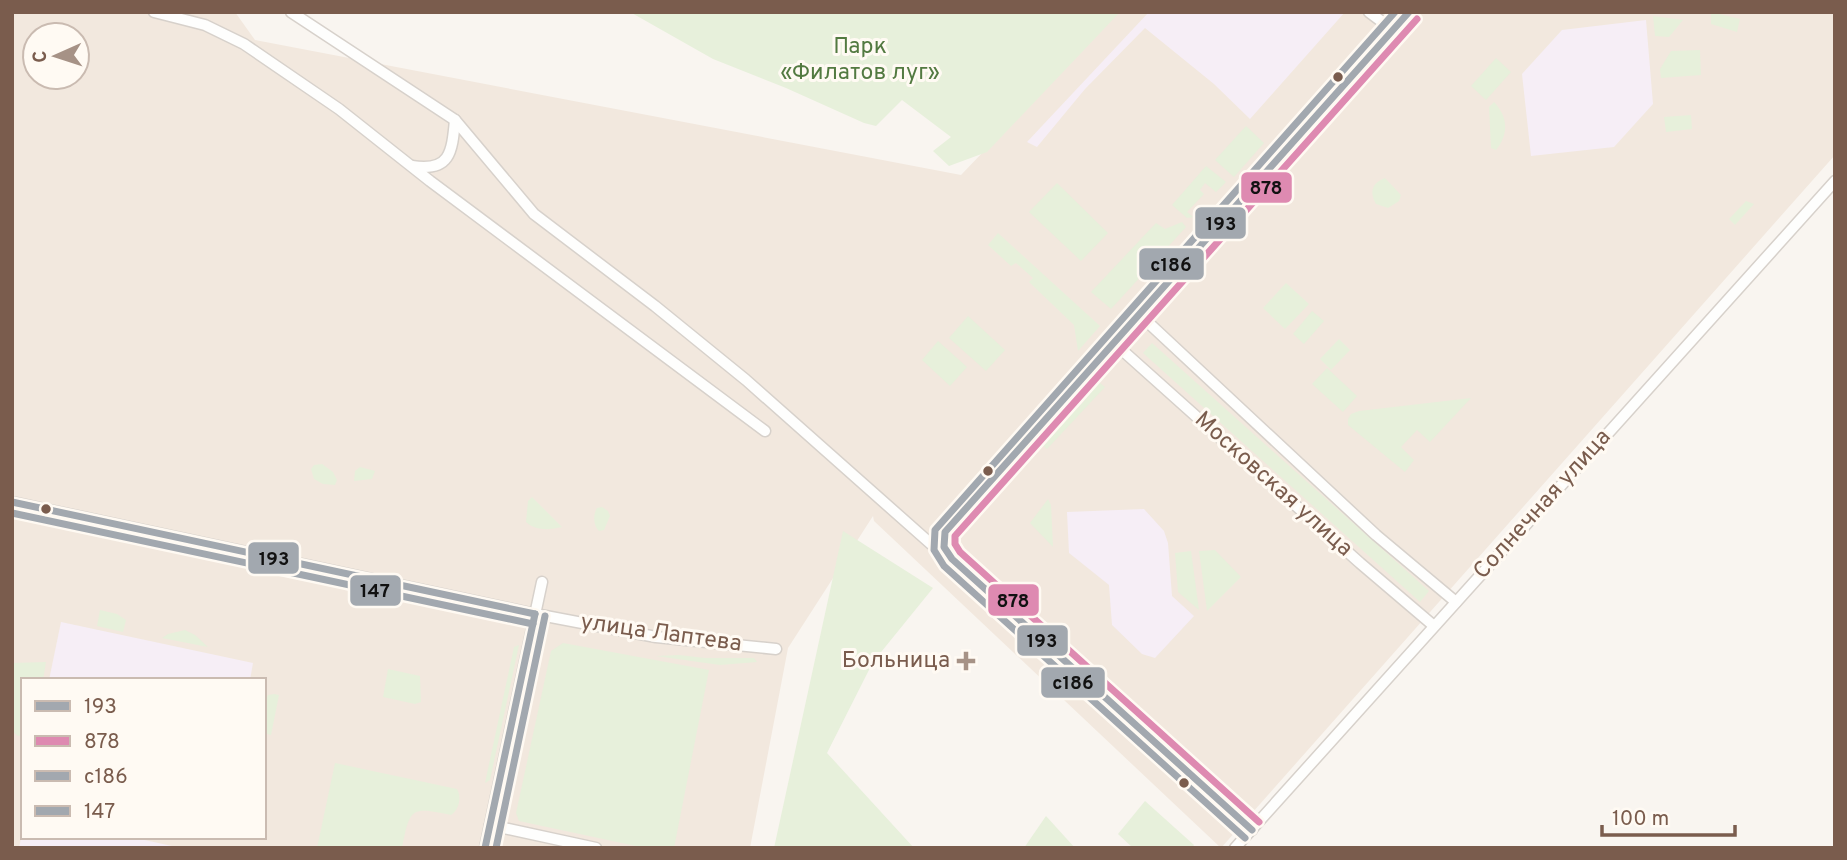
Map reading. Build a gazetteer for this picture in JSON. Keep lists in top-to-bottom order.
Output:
{
  "streets": {
    "street": ["Московская улица", "Солнечная улица", "улица Лаптева"]
  },
  "crossings": [
    ["Московская улица", "Солнечная улица"]
  ],
  "parks": ["Парк «Филатов луг»"],
  "places": {
    "health": ["Больница"]
  },
  "lines": [
    "transit line 193",
    "transit line с186",
    "transit line 878",
    "transit line 147"
  ],
  "legend": [
    "193",
    "878",
    "с186",
    "147"
  ],
  "scale_bar": "100 m",
  "north": "left"
}
